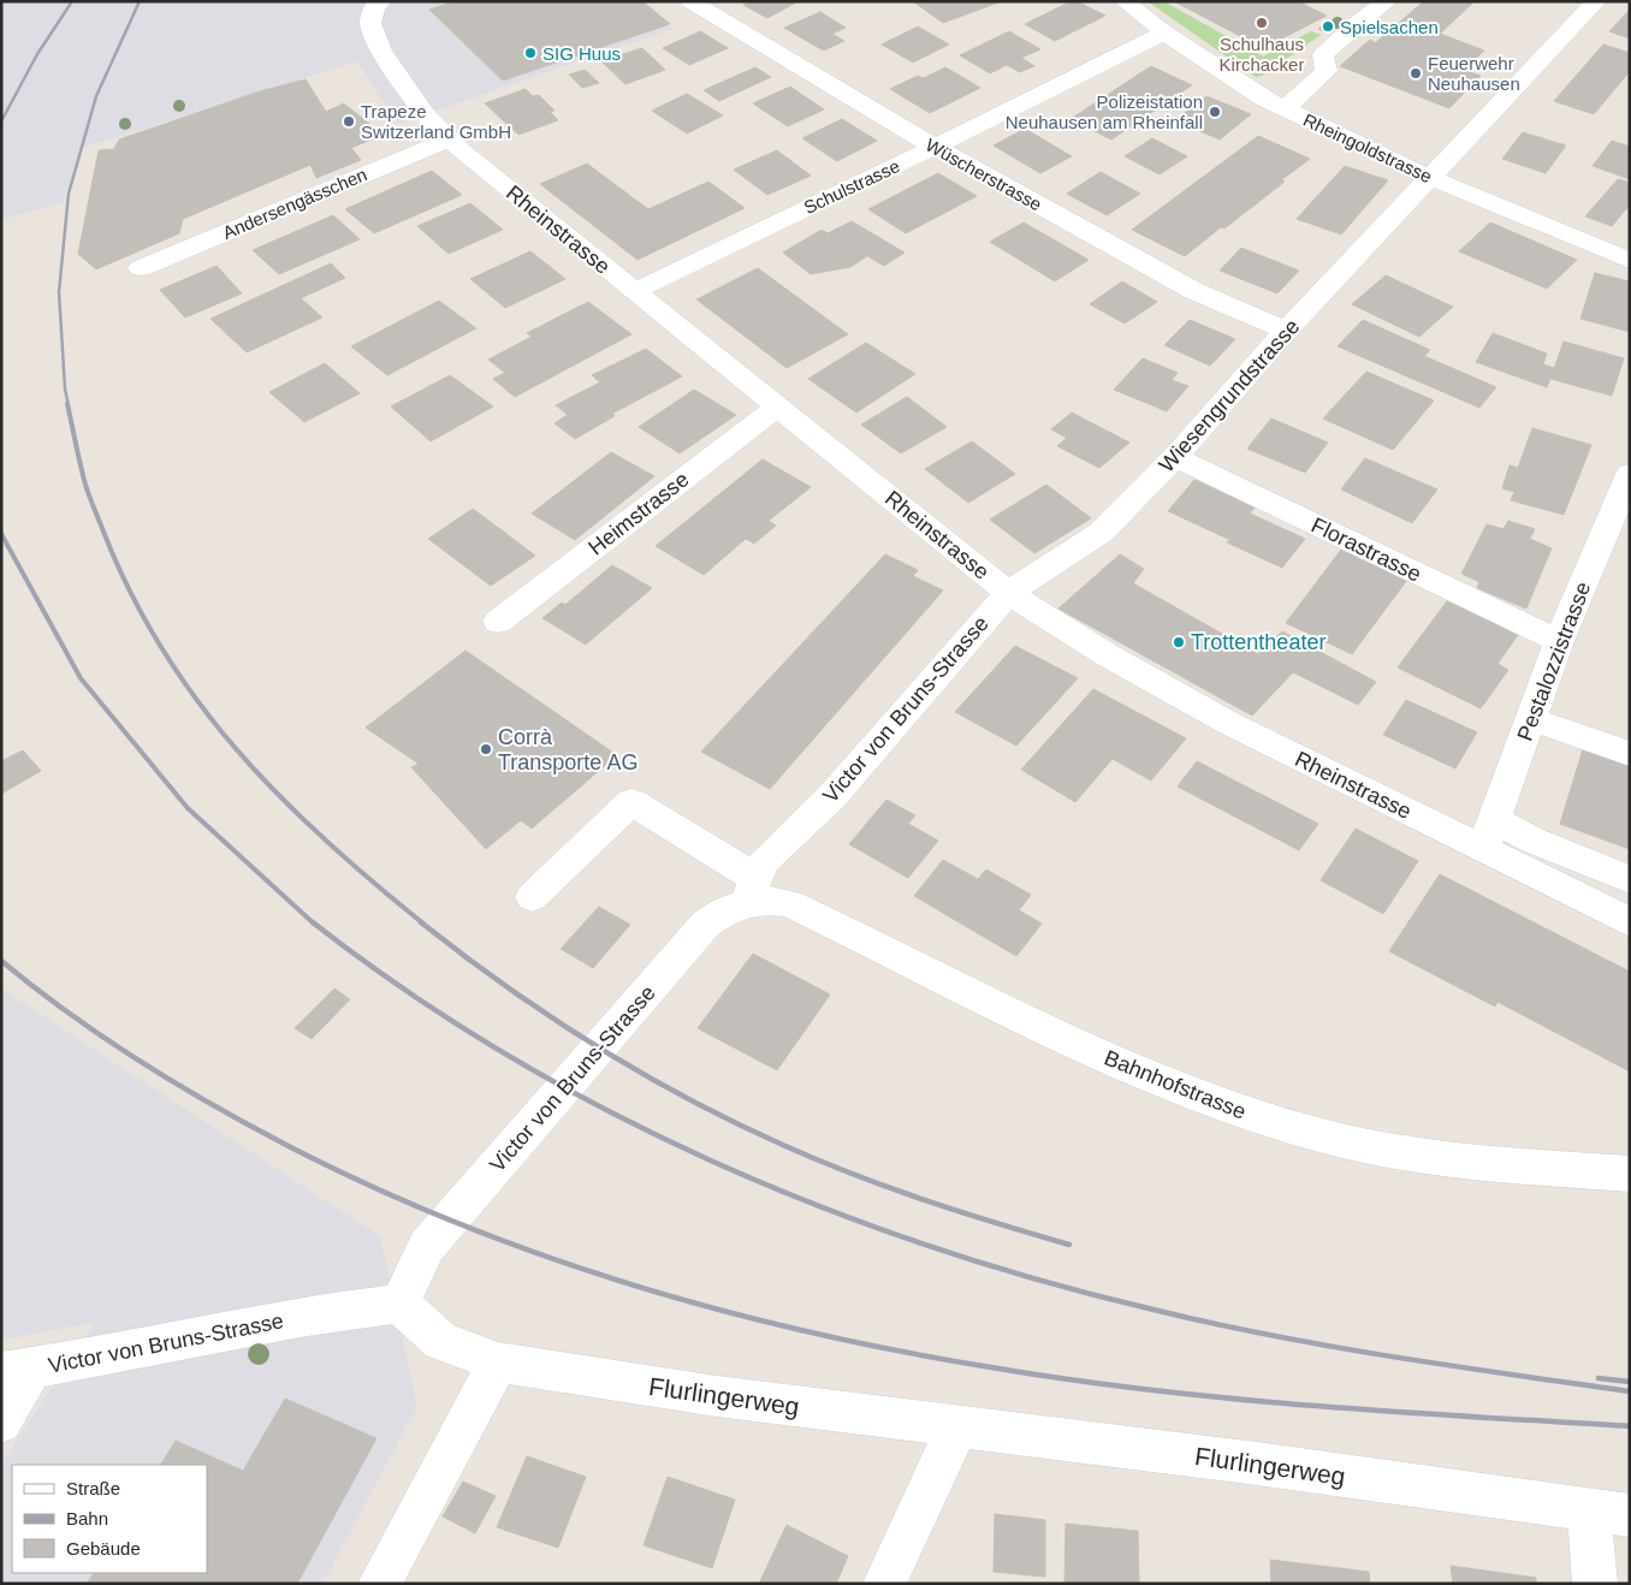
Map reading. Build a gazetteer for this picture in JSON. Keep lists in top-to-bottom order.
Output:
{
  "streets": {
    "street": [
      "Rheingoldstrasse",
      "Wüscherstrasse",
      "Schulstrasse",
      "Andersengässchen",
      "Rheinstrasse",
      "Wiesengrundstrasse",
      "Heimstrasse",
      "Florastrasse",
      "Pestalozzistrasse",
      "Victor von Bruns-Strasse",
      "Bahnhofstrasse",
      "Flurlingerweg"
    ]
  },
  "crossings": [
    ["Rheingoldstrasse", "Schulstrasse"],
    ["Rheingoldstrasse", "Wiesengrundstrasse"],
    ["Wüscherstrasse", "Schulstrasse"],
    ["Wüscherstrasse", "Wiesengrundstrasse"],
    ["Schulstrasse", "Rheinstrasse"],
    ["Andersengässchen", "Rheinstrasse"],
    ["Rheinstrasse", "Wiesengrundstrasse"],
    ["Rheinstrasse", "Heimstrasse"],
    ["Rheinstrasse", "Pestalozzistrasse"],
    ["Rheinstrasse", "Victor von Bruns-Strasse"],
    ["Wiesengrundstrasse", "Florastrasse"],
    ["Wiesengrundstrasse", "Victor von Bruns-Strasse"],
    ["Florastrasse", "Pestalozzistrasse"],
    ["Victor von Bruns-Strasse", "Bahnhofstrasse"],
    ["Victor von Bruns-Strasse", "Flurlingerweg"]
  ],
  "places": [
    "Schulhaus Kirchacker",
    "Spielsachen",
    "SIG Huus",
    "Feuerwehr Neuhausen",
    "Polizeistation Neuhausen am Rheinfall",
    "Trapeze Switzerland GmbH",
    "Trottentheater",
    "Corrà Transporte AG"
  ],
  "legend": ["Straße", "Bahn", "Gebäude"]
}
